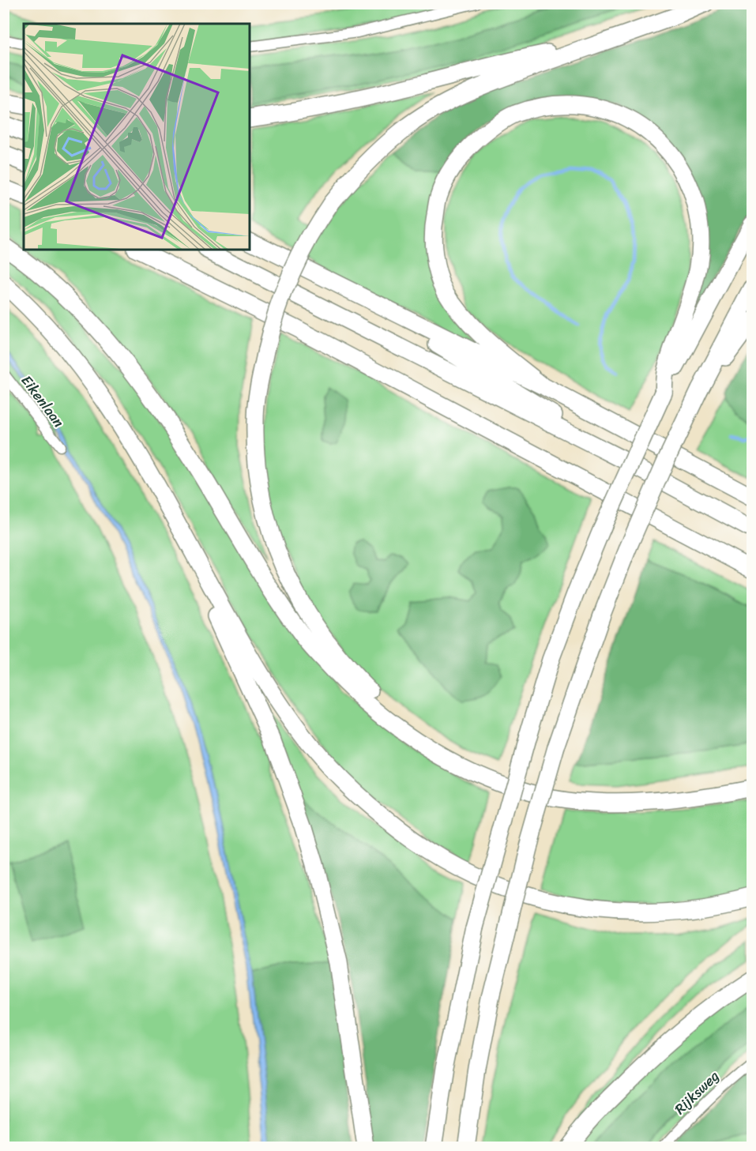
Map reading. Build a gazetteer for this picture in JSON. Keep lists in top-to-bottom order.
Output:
{
  "streets": {
    "street": ["Eikenlaan", "Rijksweg"]
  }
}
